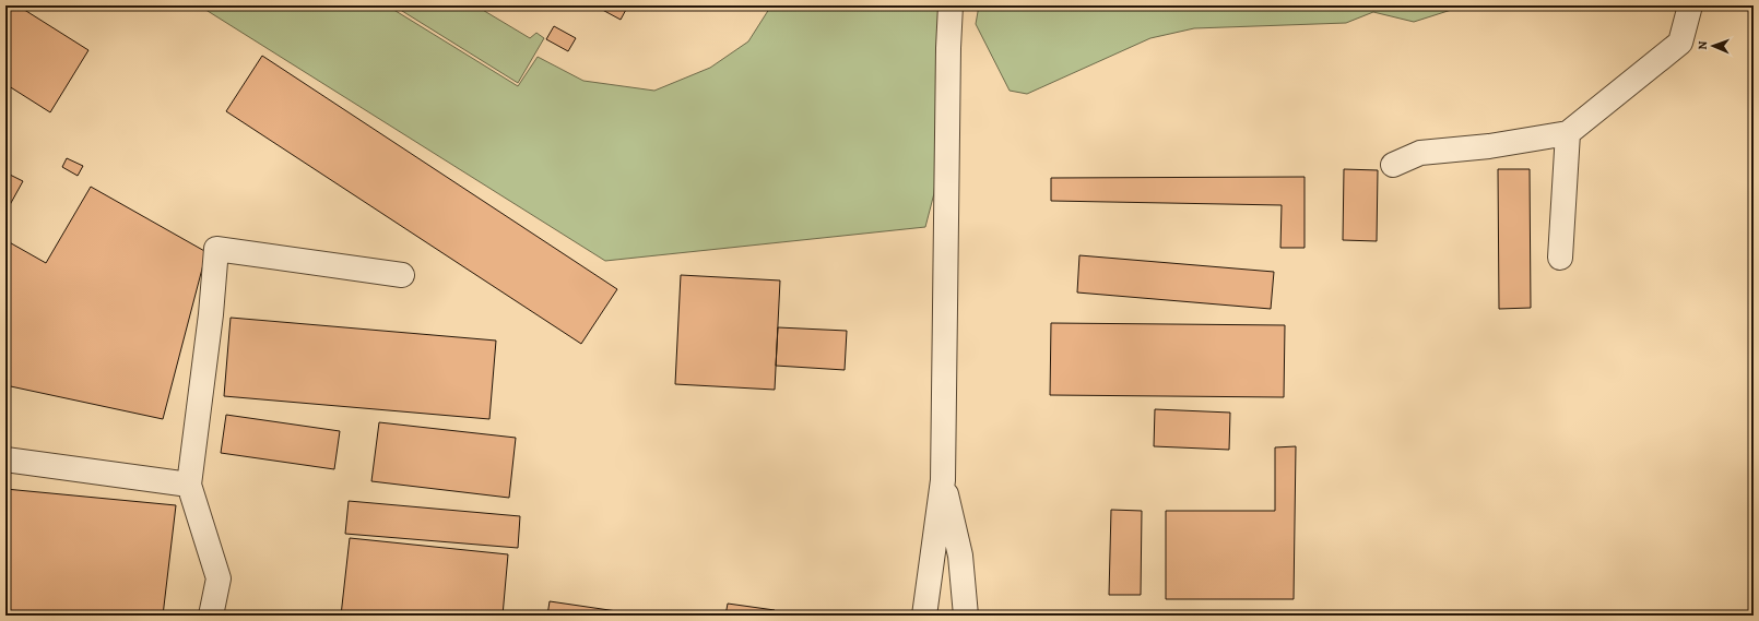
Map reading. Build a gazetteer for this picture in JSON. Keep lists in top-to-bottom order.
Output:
{
  "north": "left"
}
